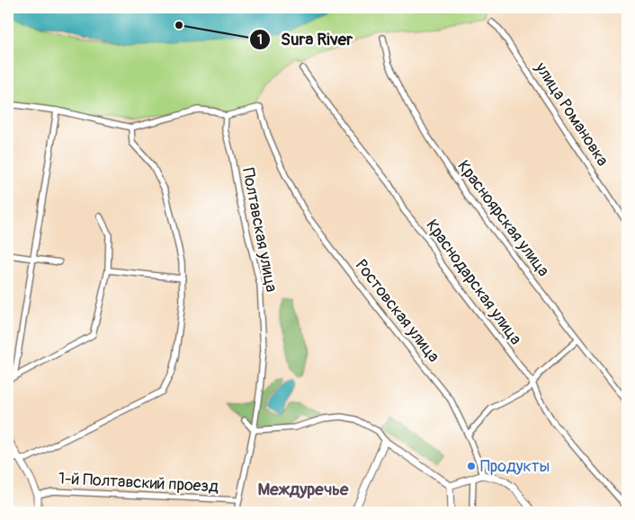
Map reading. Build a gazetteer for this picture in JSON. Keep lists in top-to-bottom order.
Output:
{
  "streets": {
    "street": [
      "улица Романовка",
      "Красноярская улица",
      "Полтавская улица",
      "Краснодарская улица",
      "Ростовская улица",
      "1-й Полтавский проезд"
    ]
  },
  "crossings": [
    ["Полтавская улица", "Ростовская улица"],
    ["Полтавская улица", "1-й Полтавский проезд"]
  ],
  "districts": ["Междуречье"],
  "places": ["Sura River", "Продукты"]
}
